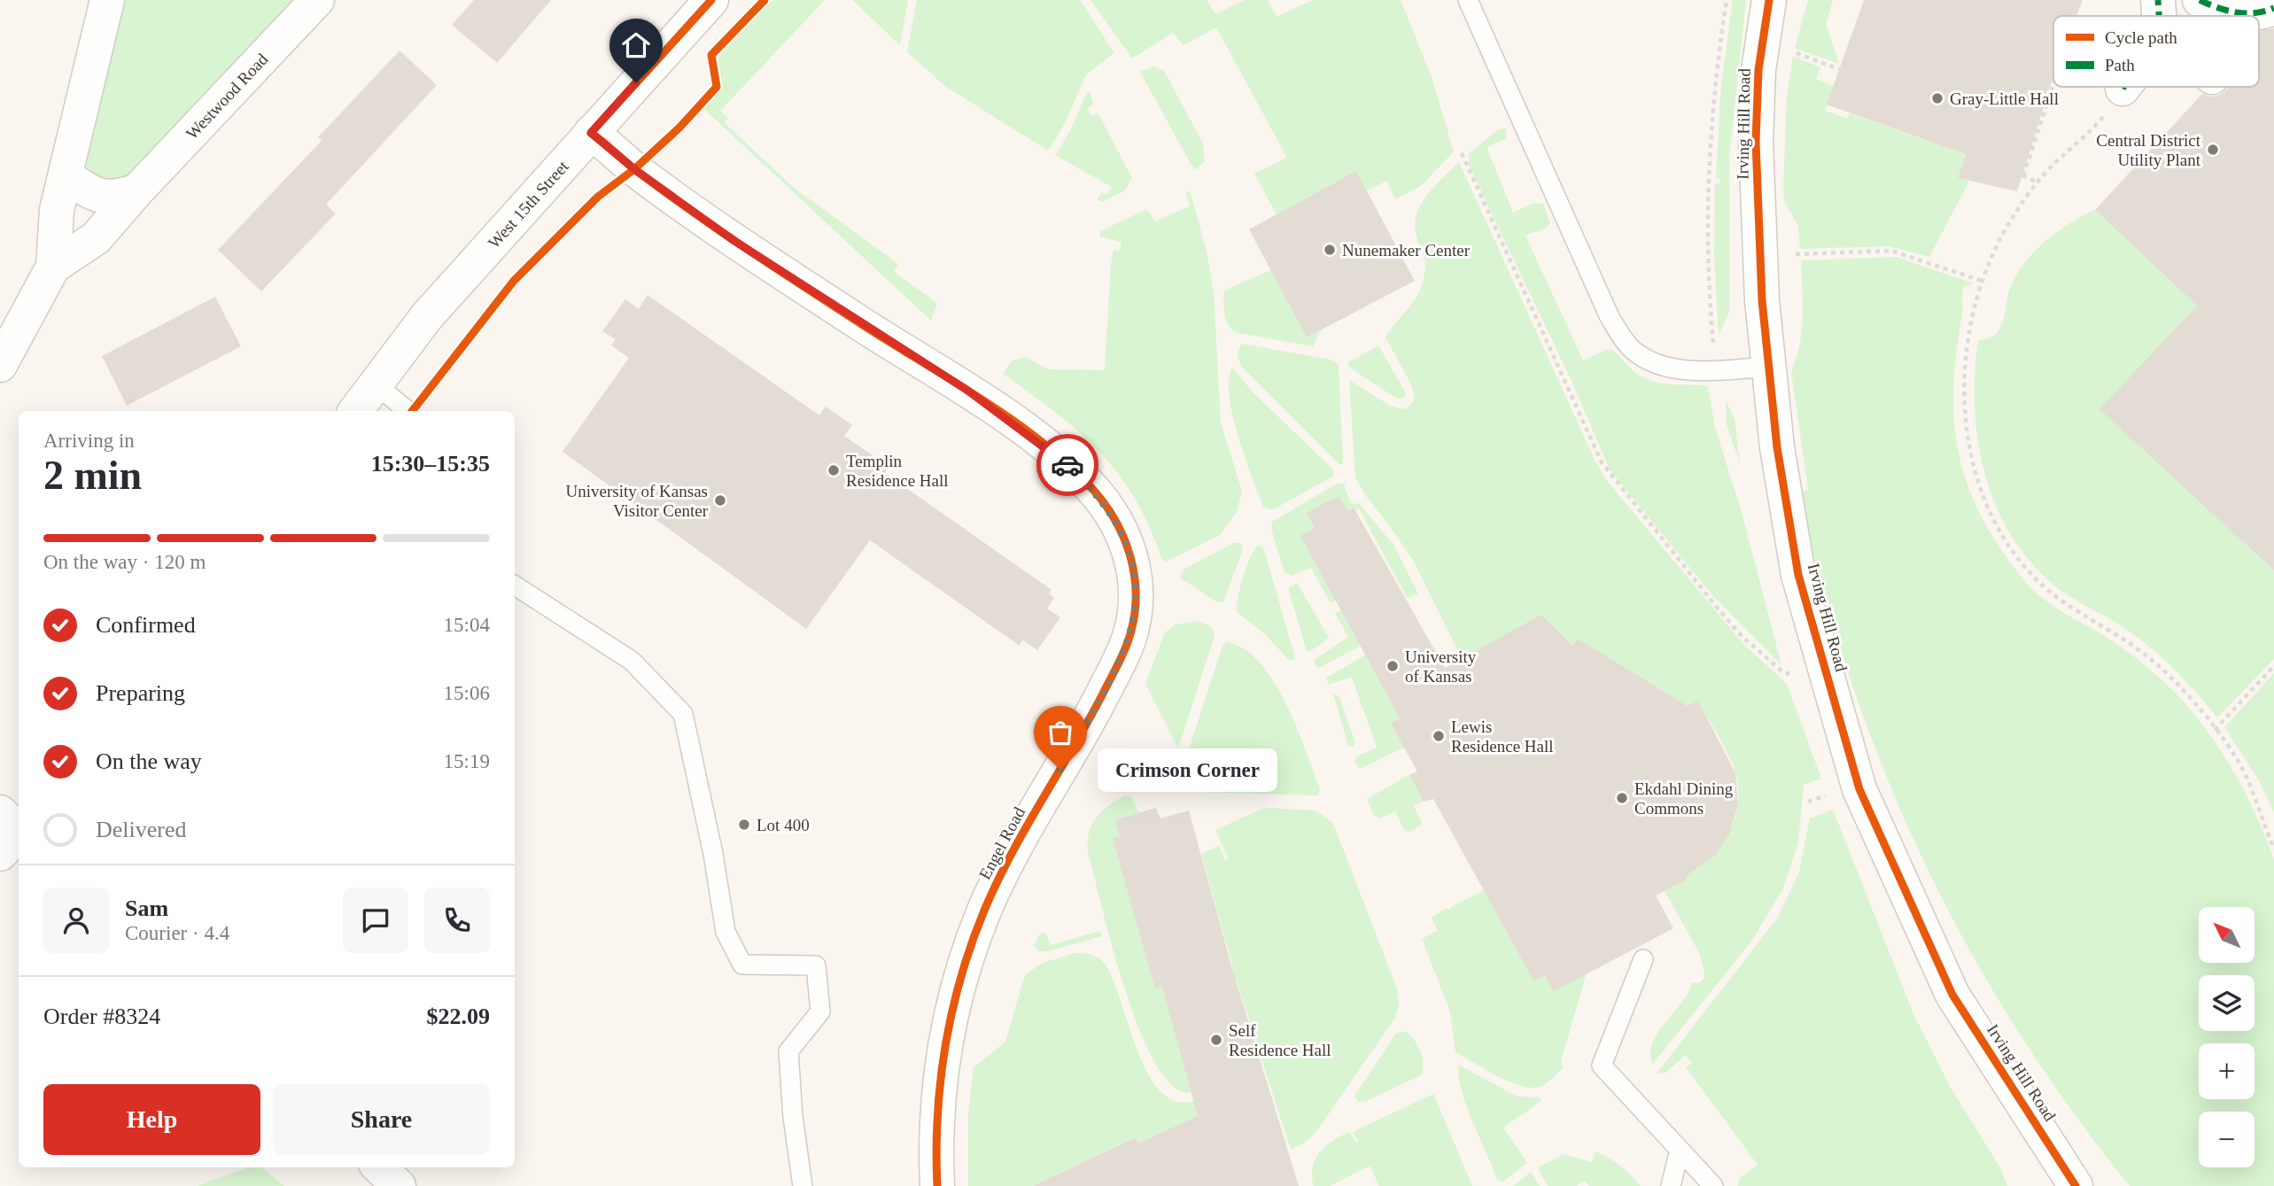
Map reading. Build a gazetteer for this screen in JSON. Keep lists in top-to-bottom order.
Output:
{
  "streets": {
    "main road": [
      "Westwood Road",
      "Irving Hill Road",
      "West 15th Street",
      "Engel Road"
    ]
  },
  "crossings": [
    ["West 15th Street", "Engel Road"]
  ],
  "places": [
    "Gray-Little Hall",
    "Central District Utility Plant",
    "Nunemaker Center",
    "Templin Residence Hall",
    "University of Kansas Visitor Center",
    "University of Kansas",
    "Lewis Residence Hall",
    "Crimson Corner",
    "Ekdahl Dining Commons",
    "Lot 400",
    "Self Residence Hall"
  ],
  "legend": ["Cycle path", "Path"],
  "north": "top left",
  "page": {
    "heading": ["2 min", "Arriving in", "15:30–15:35"],
    "panel": [
      "Sam",
      "Courier · 4.4",
      "Order #8324",
      "$22.09"
    ],
    "bar": "On the way · 120 m",
    "list": [
      ["Confirmed", "15:04"],
      ["Preparing", "15:06"],
      ["On the way", "15:19"],
      "Delivered"
    ],
    "bubble": "Crimson Corner",
    "map_buttons": ["+", "−"],
    "buttons": ["Help", "Share"]
  }
}
